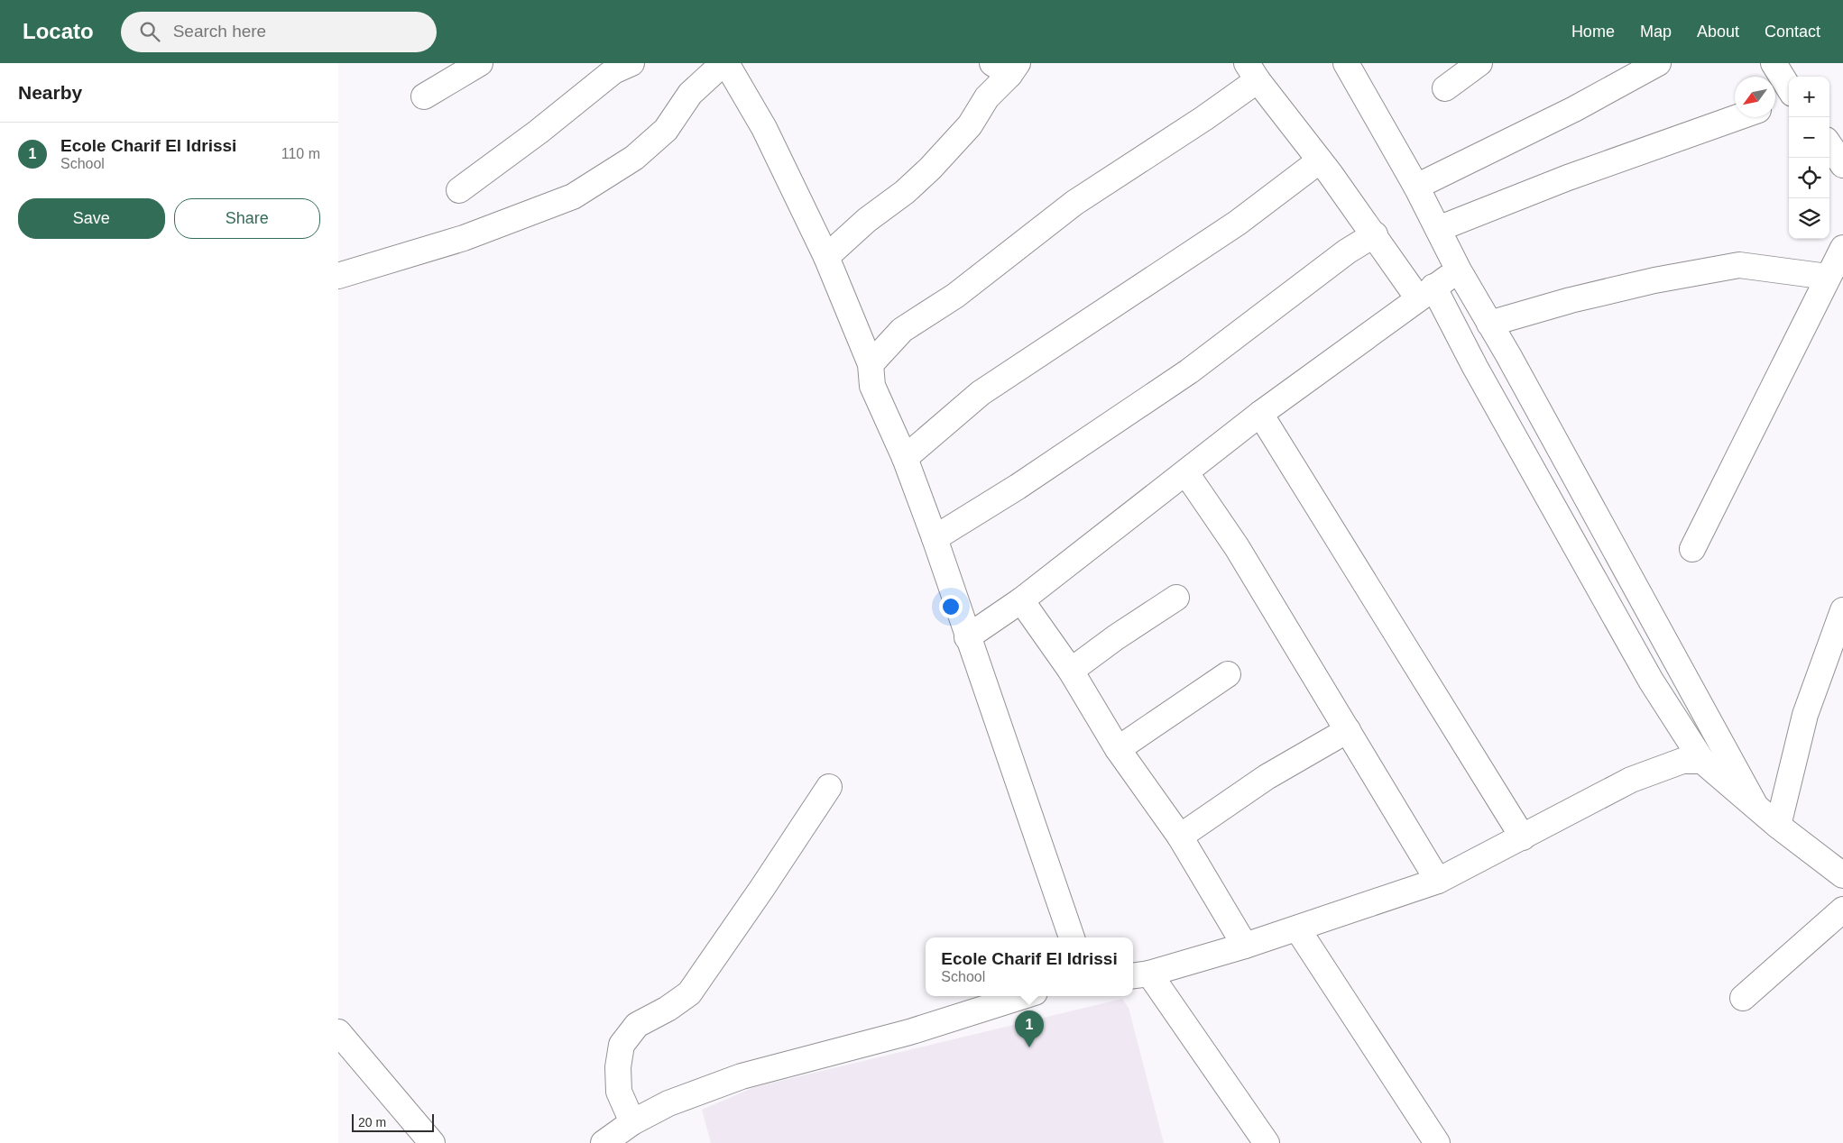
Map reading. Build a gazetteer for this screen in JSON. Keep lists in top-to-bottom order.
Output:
{
  "scale_bar": "20 m",
  "north": "bottom left",
  "page": {
    "header": "Locato",
    "search": "Search here",
    "nav": [
      "Home",
      "Map",
      "About",
      "Contact"
    ],
    "heading": "Nearby",
    "map_buttons": ["+", "−"],
    "list": [
      {
        "mark": "1",
        "name": "Ecole Charif El Idrissi",
        "note": "School",
        "value": "110 m"
      }
    ],
    "buttons": ["Save", "Share"],
    "popup": ["Ecole Charif El Idrissi", "School"],
    "pins": "1",
    "scale": "20 m"
  }
}
